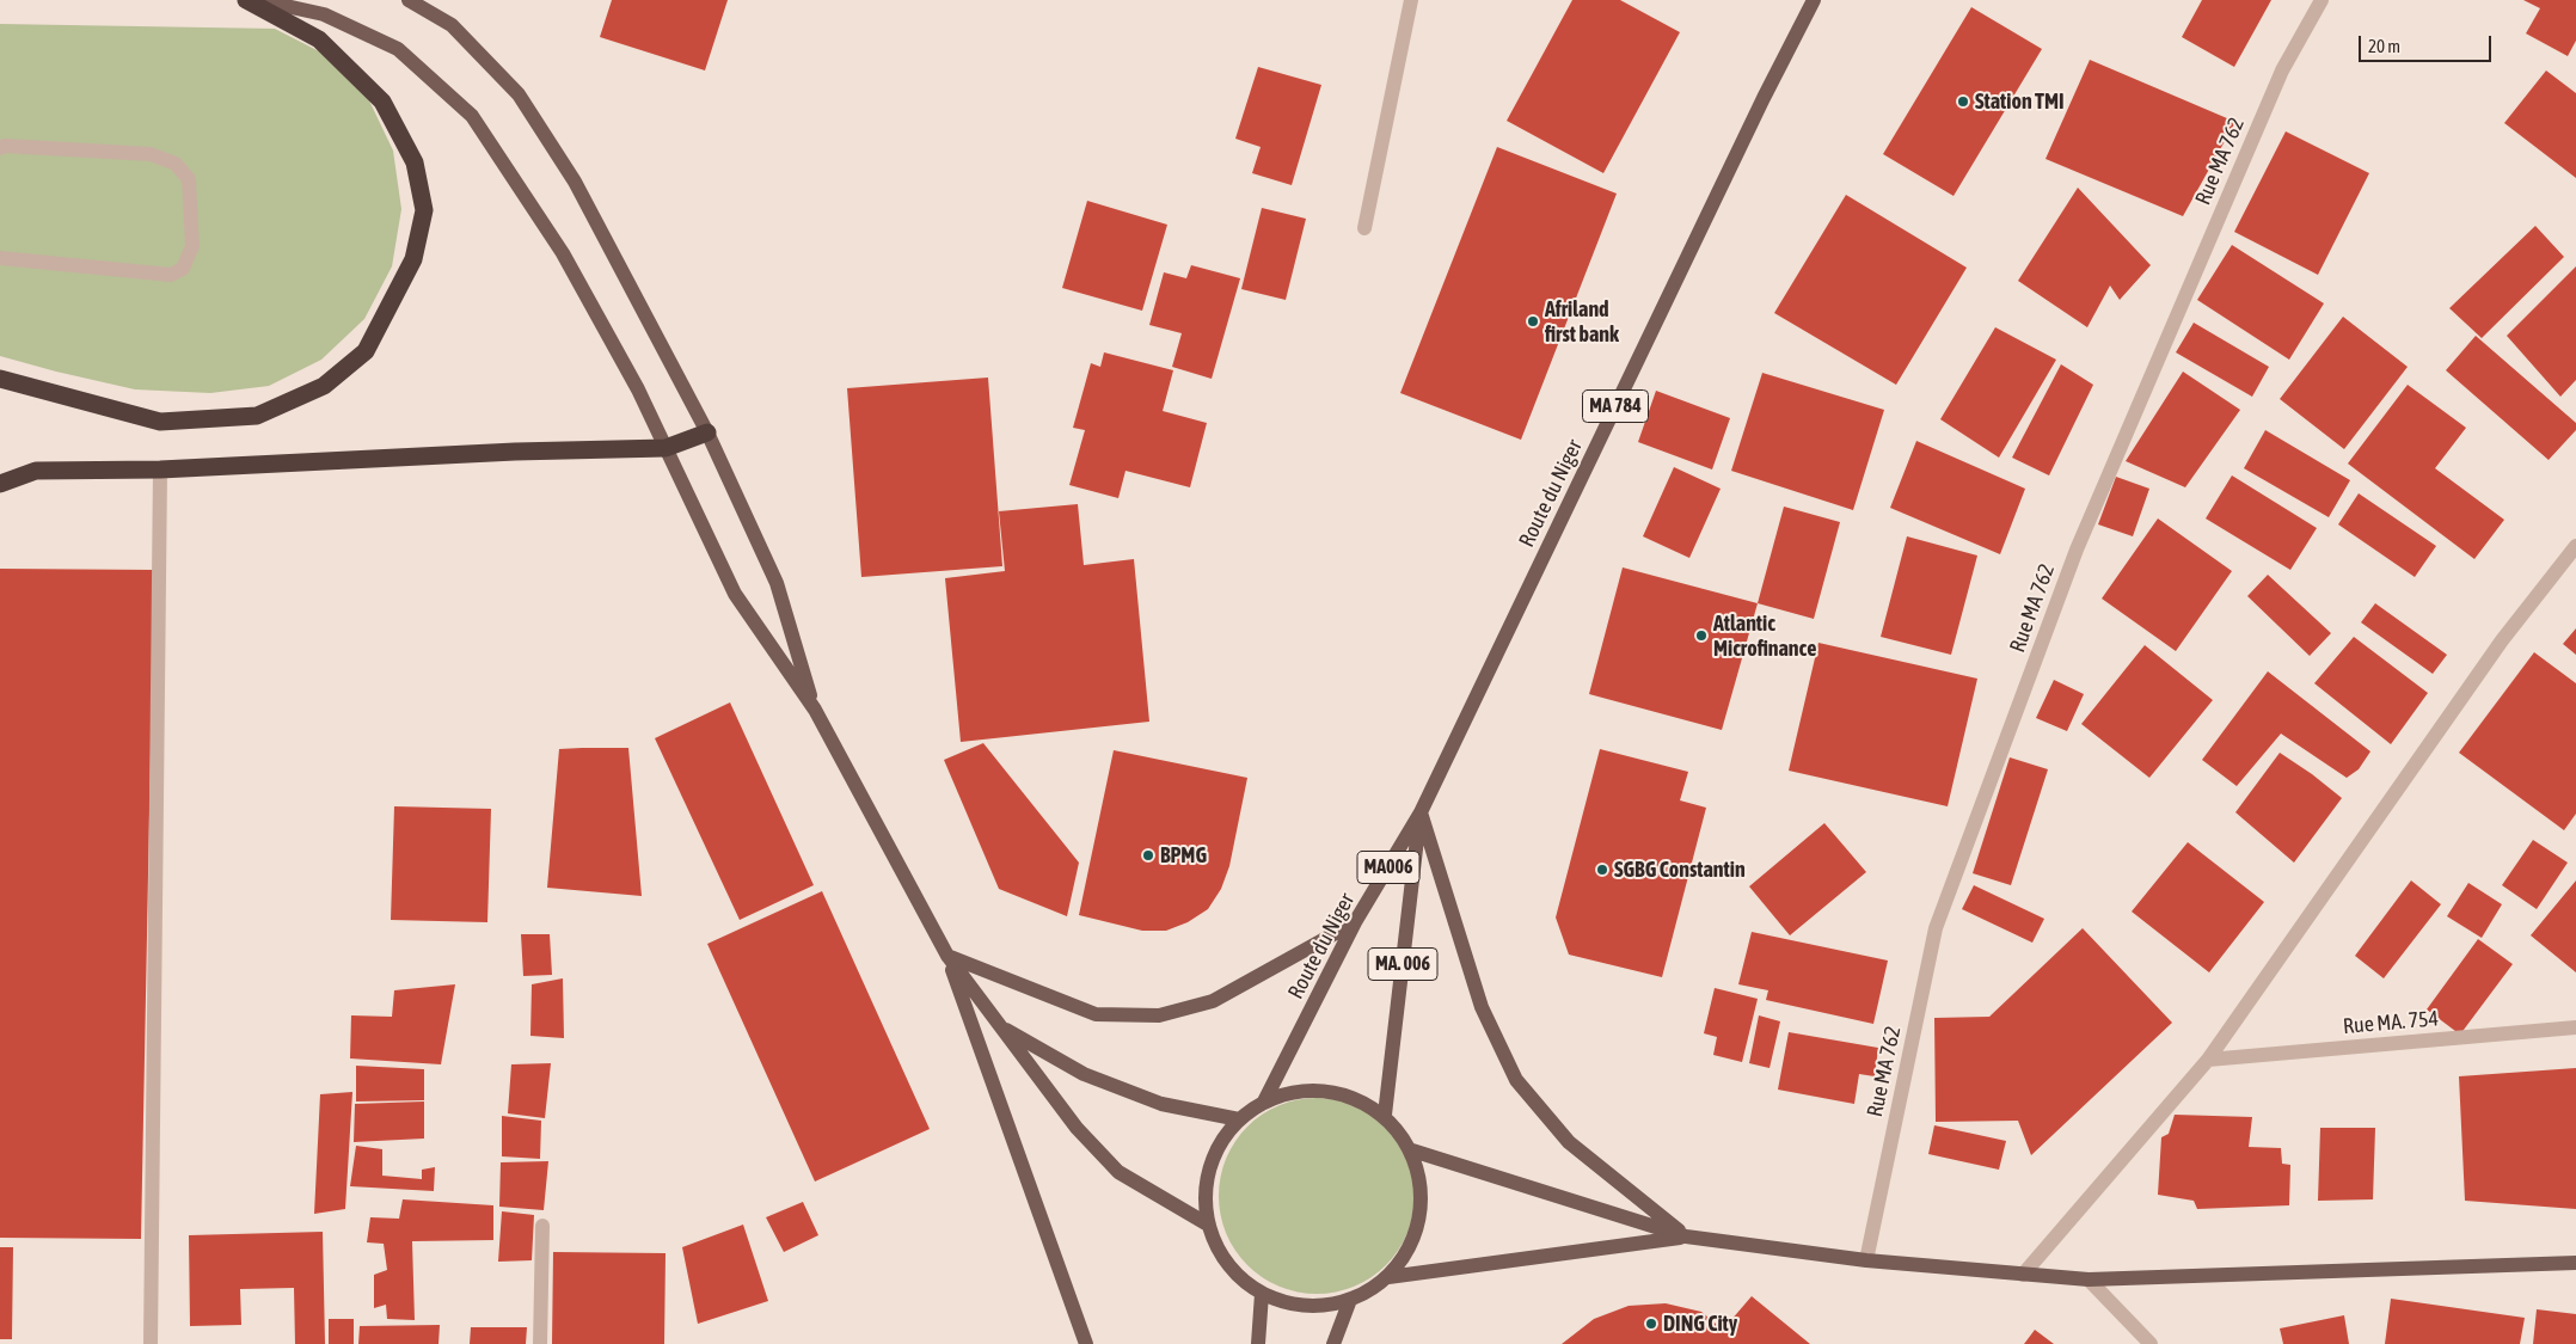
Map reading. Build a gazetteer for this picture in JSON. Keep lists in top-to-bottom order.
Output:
{
  "streets": {
    "main road": [
      "MA 784",
      "Route du Niger",
      "MA006",
      "MA. 006"
    ],
    "street": ["Rue MA 762", "Rue MA. 754"]
  },
  "places": [
    "Station TMI",
    "Afriland first bank",
    "Atlantic Microfinance",
    "BPMG",
    "SGBG Constantin",
    "DING City"
  ],
  "scale_bar": "20 m"
}
